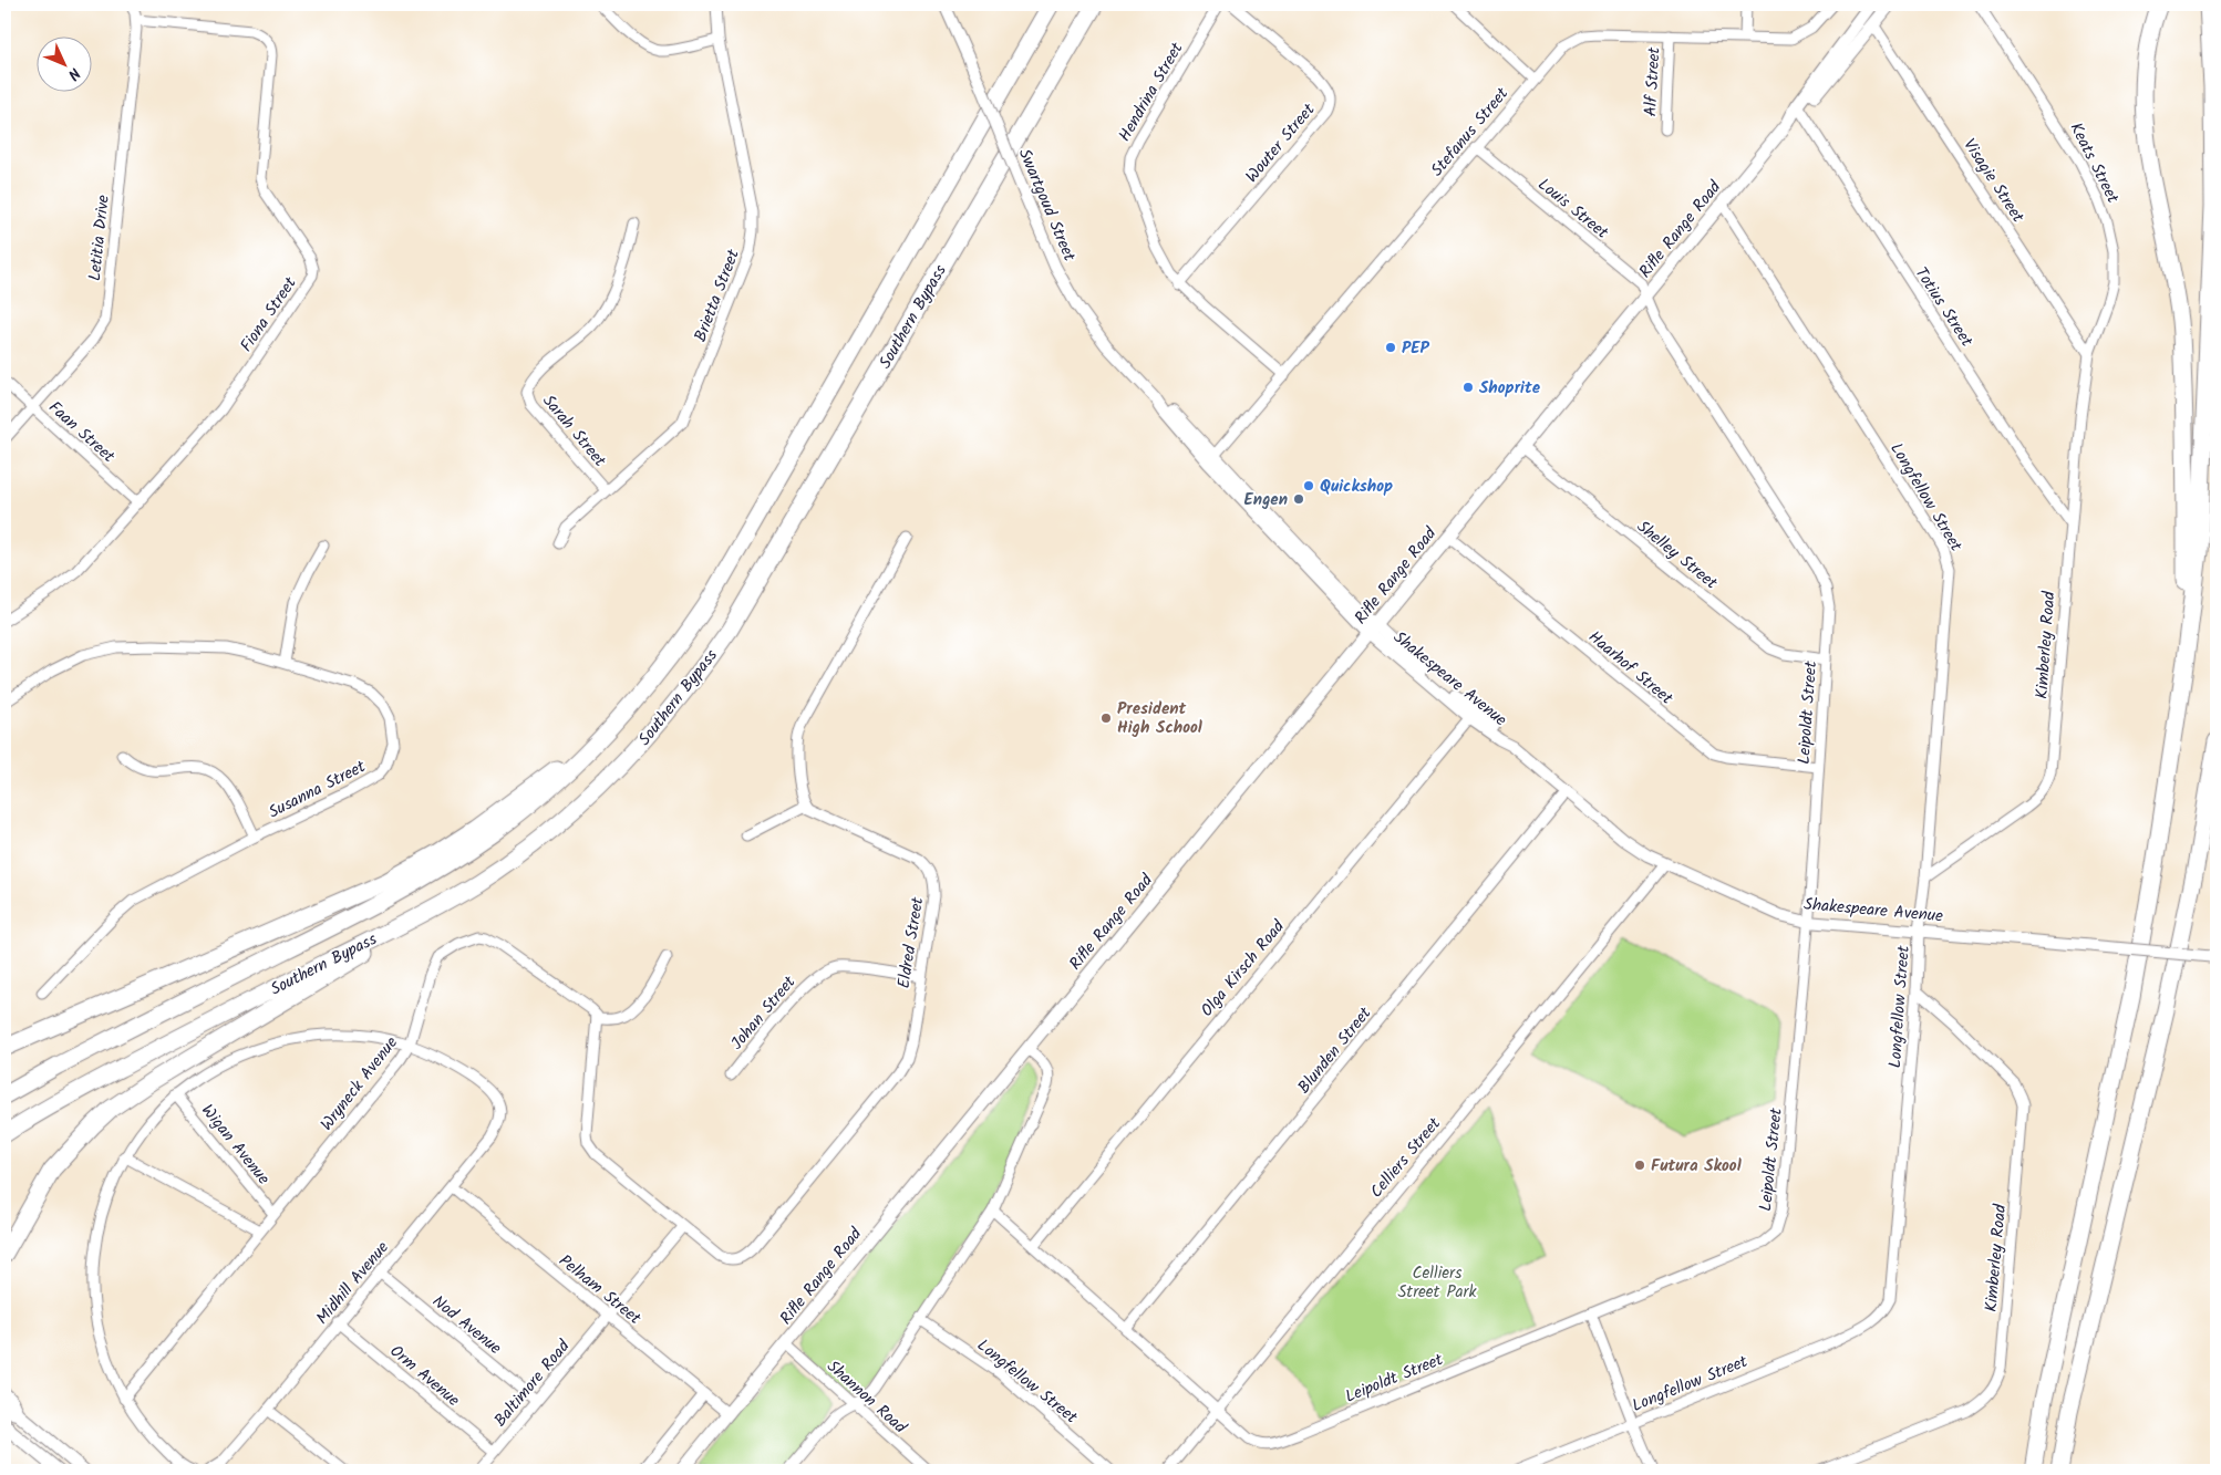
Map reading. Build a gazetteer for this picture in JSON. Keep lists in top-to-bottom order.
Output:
{
  "streets": {
    "highway": ["Southern Bypass"],
    "main road": ["Rifle Range Road"],
    "street": [
      "Alf Street",
      "Hendrina Street",
      "Stefanus Street",
      "Wouter Street",
      "Keats Street",
      "Visagie Street",
      "Swartgoud Street",
      "Louis Street",
      "Letitia Drive",
      "Brietta Street",
      "Totius Street",
      "Fiona Street",
      "Sarah Street",
      "Faan Street",
      "Longfellow Street",
      "Shelley Street",
      "Kimberley Road",
      "Haarhof Street",
      "Shakespeare Avenue",
      "Leipoldt Street",
      "Susanna Street",
      "Eldred Street",
      "Olga Kirsch Road",
      "Johan Street",
      "Blunden Street",
      "Wryneck Avenue",
      "Wigan Avenue",
      "Celliers Street",
      "Midhill Avenue",
      "Pelham Street",
      "Nod Avenue",
      "Orm Avenue",
      "Baltimore Road",
      "Shannon Road"
    ]
  },
  "crossings": [
    ["Alf Street", "Stefanus Street"],
    ["Hendrina Street", "Stefanus Street"],
    ["Hendrina Street", "Wouter Street"],
    ["Stefanus Street", "Swartgoud Street"],
    ["Stefanus Street", "Louis Street"],
    ["Keats Street", "Visagie Street"],
    ["Keats Street", "Kimberley Road"],
    ["Visagie Street", "Rifle Range Road"],
    ["Visagie Street", "Kimberley Road"],
    ["Swartgoud Street", "Rifle Range Road"],
    ["Swartgoud Street", "Shakespeare Avenue"],
    ["Louis Street", "Rifle Range Road"],
    ["Louis Street", "Leipoldt Street"],
    ["Rifle Range Road", "Totius Street"],
    ["Rifle Range Road", "Longfellow Street"],
    ["Rifle Range Road", "Shelley Street"],
    ["Rifle Range Road", "Haarhof Street"],
    ["Rifle Range Road", "Shakespeare Avenue"],
    ["Rifle Range Road", "Leipoldt Street"],
    ["Rifle Range Road", "Pelham Street"],
    ["Rifle Range Road", "Shannon Road"],
    ["Letitia Drive", "Fiona Street"],
    ["Letitia Drive", "Faan Street"],
    ["Brietta Street", "Sarah Street"],
    ["Totius Street", "Kimberley Road"],
    ["Fiona Street", "Faan Street"],
    ["Longfellow Street", "Kimberley Road"],
    ["Longfellow Street", "Shakespeare Avenue"],
    ["Shelley Street", "Leipoldt Street"],
    ["Haarhof Street", "Leipoldt Street"],
    ["Shakespeare Avenue", "Leipoldt Street"],
    ["Shakespeare Avenue", "Olga Kirsch Road"],
    ["Shakespeare Avenue", "Blunden Street"],
    ["Shakespeare Avenue", "Celliers Street"],
    ["Leipoldt Street", "Olga Kirsch Road"],
    ["Leipoldt Street", "Blunden Street"],
    ["Leipoldt Street", "Celliers Street"],
    ["Eldred Street", "Johan Street"],
    ["Eldred Street", "Baltimore Road"],
    ["Wryneck Avenue", "Wigan Avenue"],
    ["Wryneck Avenue", "Midhill Avenue"],
    ["Midhill Avenue", "Pelham Street"],
    ["Midhill Avenue", "Nod Avenue"],
    ["Midhill Avenue", "Orm Avenue"],
    ["Pelham Street", "Baltimore Road"],
    ["Nod Avenue", "Baltimore Road"],
    ["Orm Avenue", "Baltimore Road"]
  ],
  "parks": ["Celliers Street Park"],
  "places": [
    "PEP",
    "Shoprite",
    "Quickshop",
    "Engen",
    "President High School",
    "Futura Skool"
  ],
  "north": "bottom right"
}
